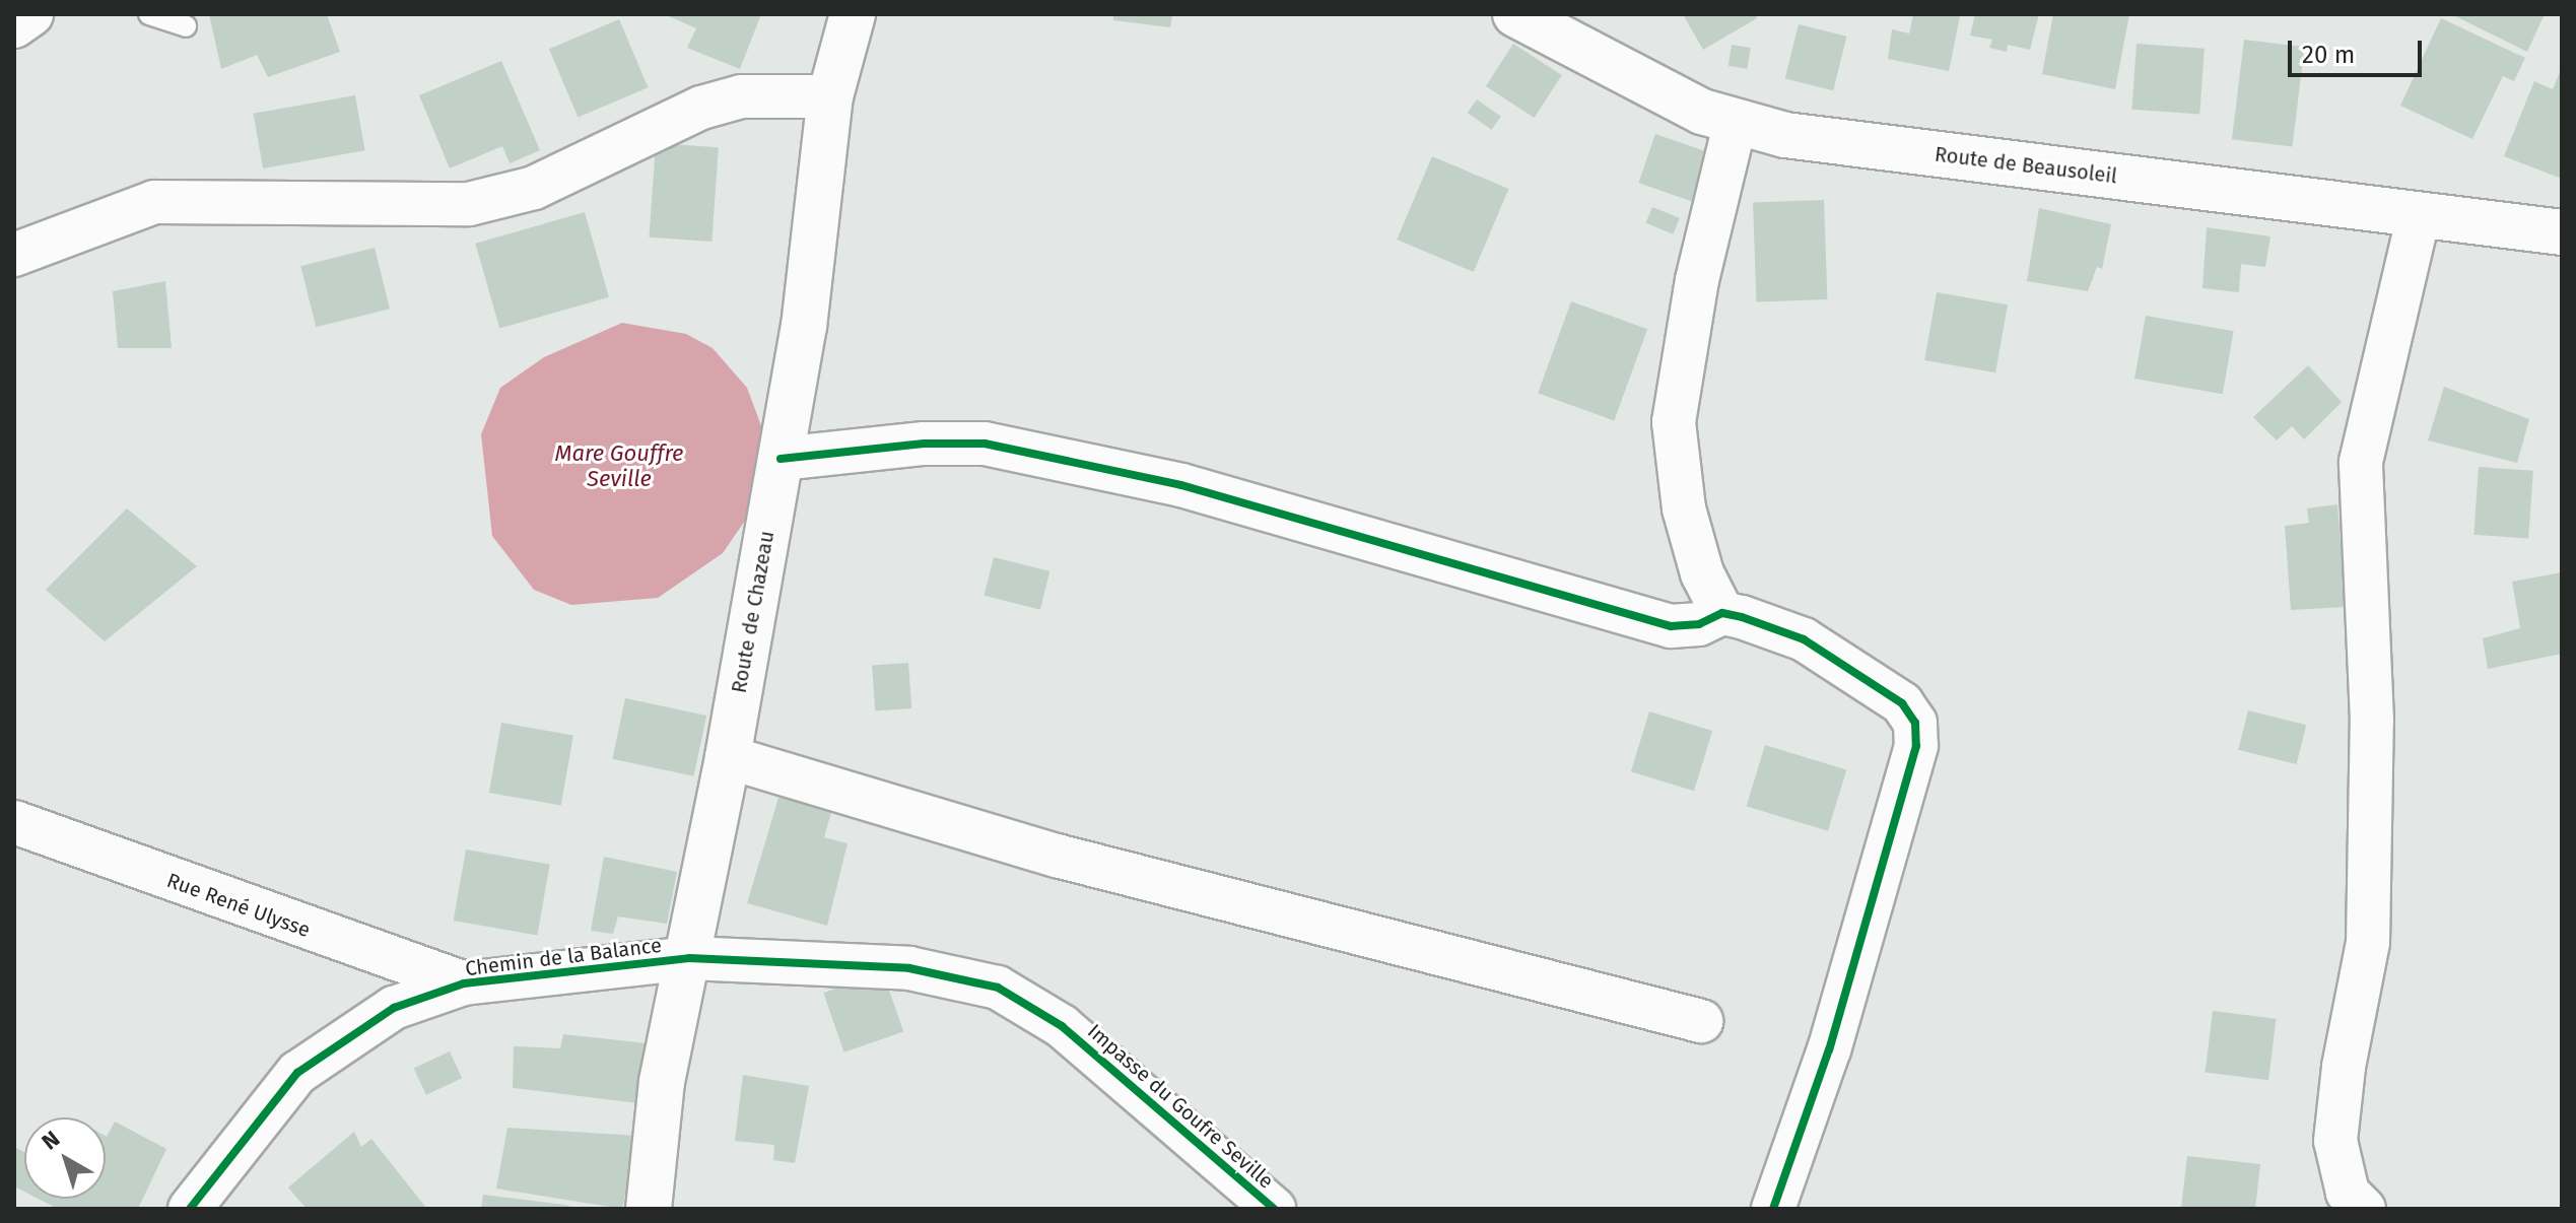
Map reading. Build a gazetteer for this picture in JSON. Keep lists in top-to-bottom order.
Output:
{
  "streets": {
    "main road": ["Route de Beausoleil", "Route de Chazeau"],
    "street": ["Rue René Ulysse", "Chemin de la Balance", "Impasse du Goufre Seville"]
  },
  "crossings": [
    ["Route de Chazeau", "Chemin de la Balance"],
    ["Route de Chazeau", "Impasse du Goufre Seville"],
    ["Rue René Ulysse", "Chemin de la Balance"],
    ["Chemin de la Balance", "Impasse du Goufre Seville"]
  ],
  "water": ["Mare Gouffre Seville"],
  "scale_bar": "20 m",
  "north": "top left"
}
